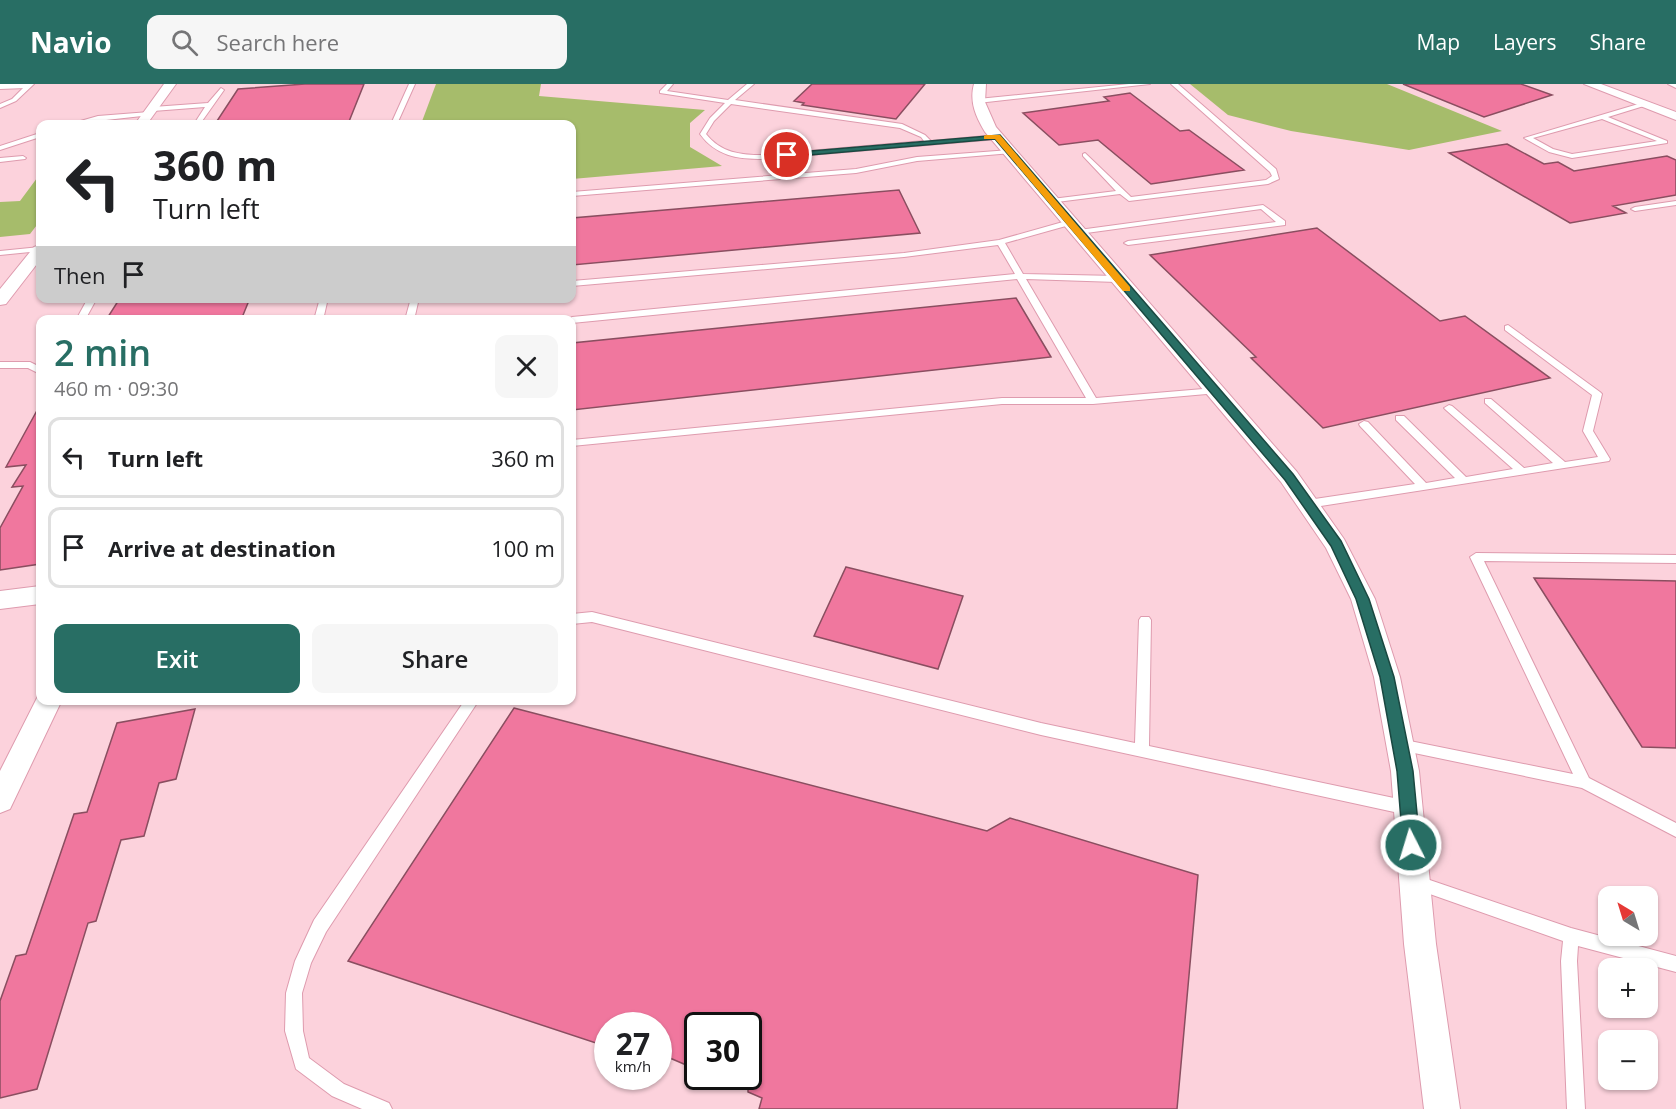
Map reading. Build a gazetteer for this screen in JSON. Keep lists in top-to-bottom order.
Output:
{
  "north": "top left",
  "page": {
    "header": "Navio",
    "search": "Search here",
    "nav": ["Map", "Layers", "Share"],
    "turn": ["360 m", "Turn left"],
    "then": "Then",
    "heading": ["2 min", "460 m · 09:30"],
    "list": [
      {
        "name": "Turn left",
        "value": "360 m"
      },
      {
        "name": "Arrive at destination",
        "value": "100 m"
      }
    ],
    "buttons": ["Exit", "Share"],
    "map_buttons": ["+", "−"],
    "speed": "27 km/h",
    "limit": "30"
  }
}
